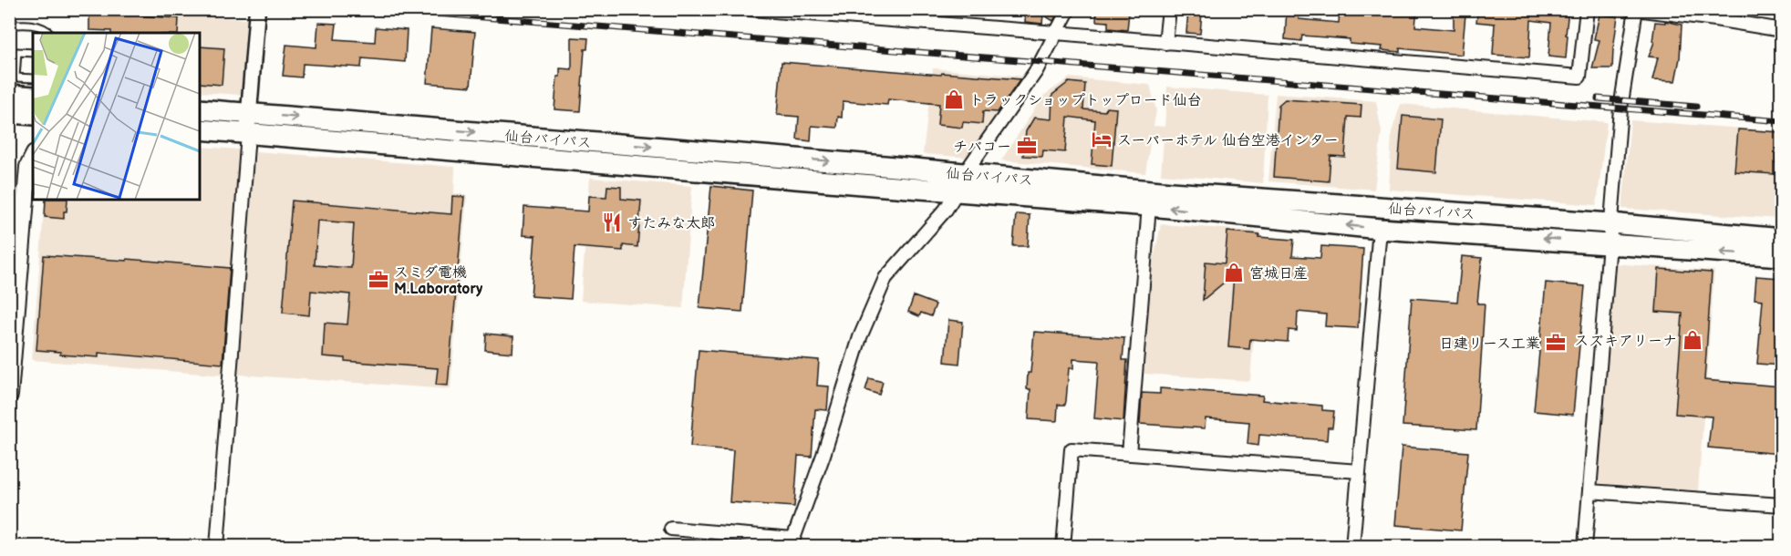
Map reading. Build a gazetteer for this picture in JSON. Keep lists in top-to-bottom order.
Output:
{
  "streets": {
    "highway": ["仙台バイパス"]
  },
  "places": {
    "shop": ["トラックショップトップロード仙台", "宮城日産", "スズキアリーナ"],
    "hotel": ["スーパーホテル 仙台空港インター"],
    "office": ["チバコー", "スミダ電機 M.Laboratory", "日建リース工業"],
    "restaurant": ["すたみな太郎"]
  }
}
